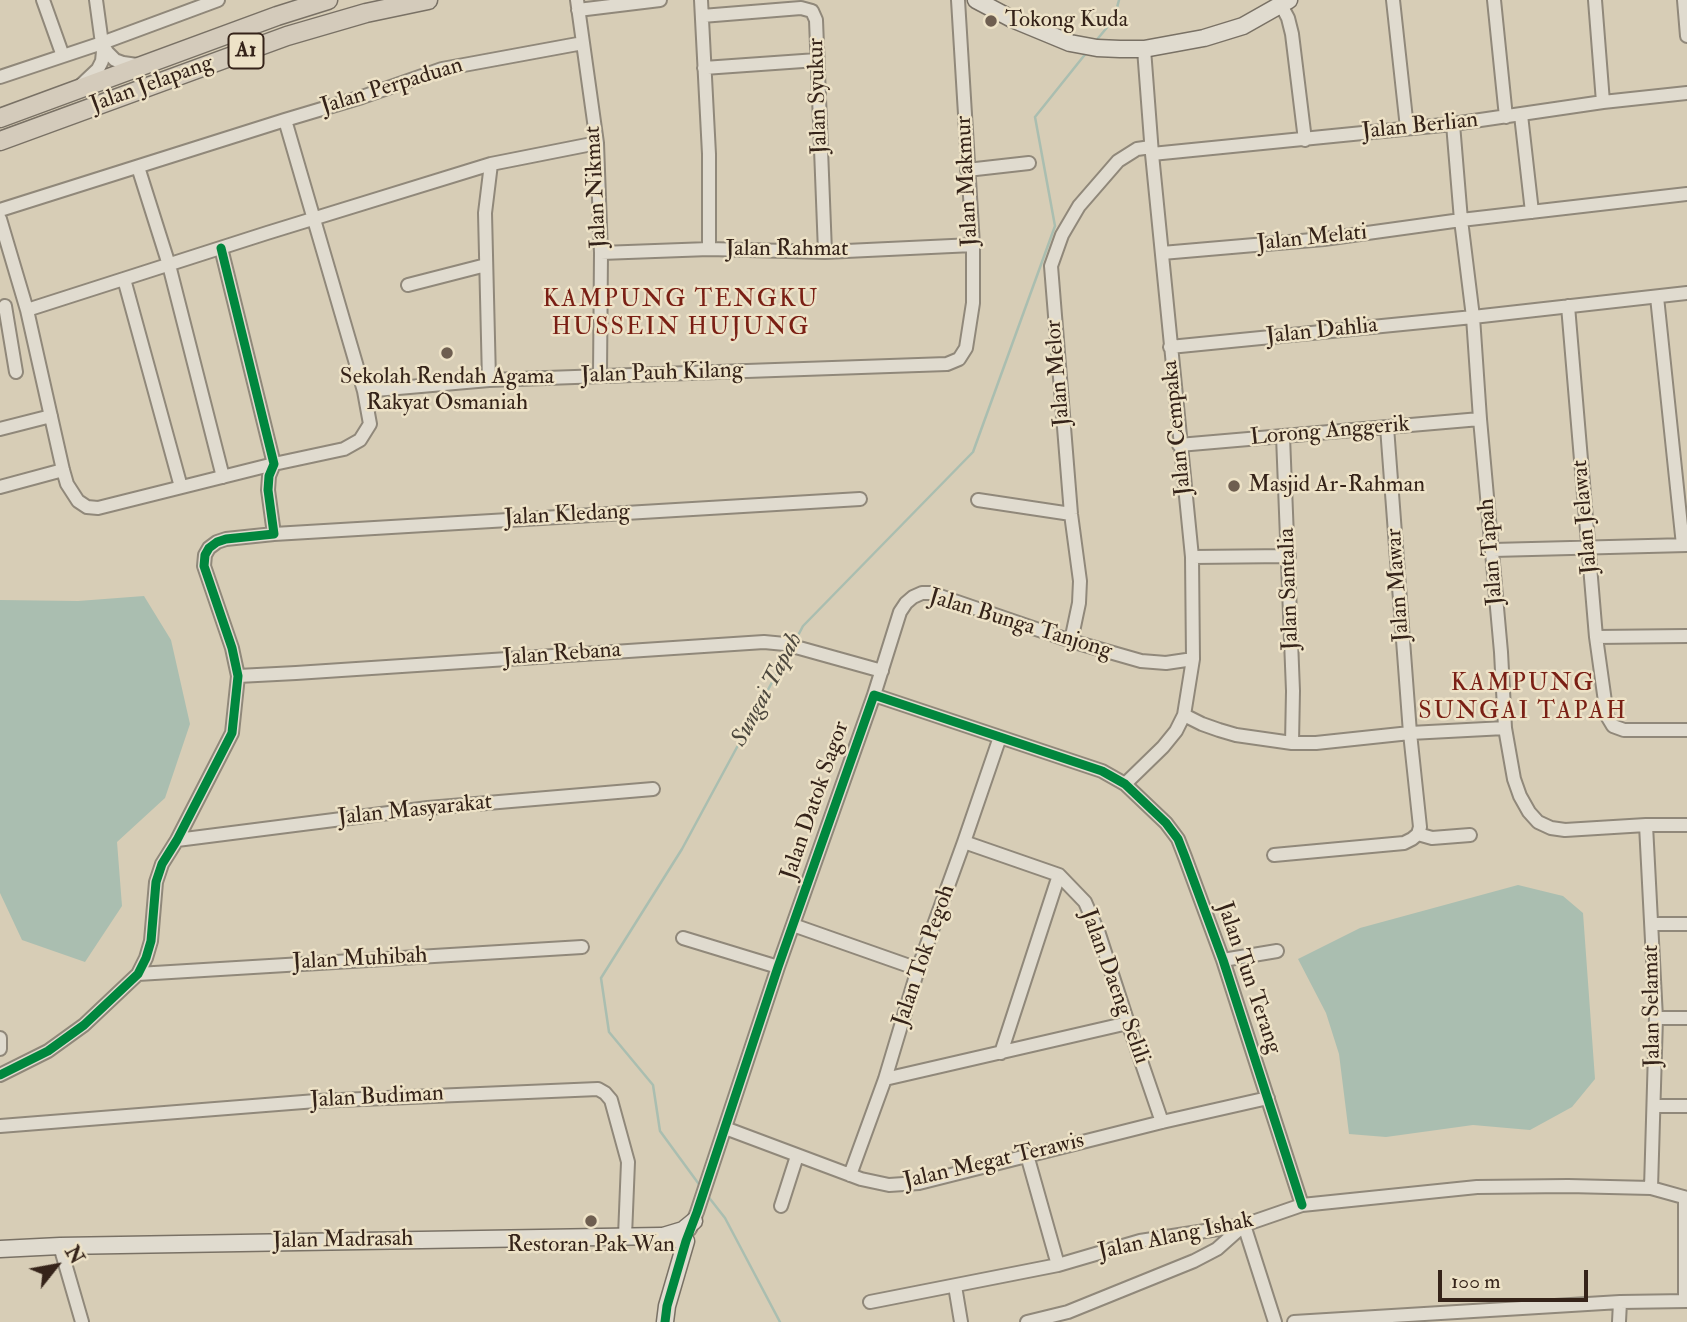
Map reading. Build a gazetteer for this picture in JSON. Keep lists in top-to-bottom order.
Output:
{
  "streets": {
    "main road": ["A1", "Jalan Jelapang"],
    "street": [
      "Jalan Perpaduan",
      "Jalan Syukur",
      "Jalan Berlian",
      "Jalan Makmur",
      "Jalan Nikmat",
      "Jalan Melati",
      "Jalan Rahmat",
      "Jalan Dahlia",
      "Jalan Melor",
      "Jalan Pauh Kilang",
      "Jalan Cempaka",
      "Lorong Anggerik",
      "Jalan Kledang",
      "Jalan Jelawat",
      "Jalan Tapah",
      "Jalan Mawar",
      "Jalan Santalia",
      "Jalan Bunga Tanjong",
      "Jalan Rebana",
      "Jalan Datok Sagor",
      "Jalan Masyarakat",
      "Jalan Tok Pegoh",
      "Jalan Muhibah",
      "Jalan Tun Terang",
      "Jalan Daeng Selili",
      "Jalan Selamat",
      "Jalan Budiman",
      "Jalan Megat Terawis",
      "Jalan Alang Ishak",
      "Jalan Madrasah"
    ]
  },
  "crossings": [
    ["Jalan Perpaduan", "Jalan Nikmat"],
    ["Jalan Syukur", "Jalan Rahmat"],
    ["Jalan Berlian", "Jalan Melor"],
    ["Jalan Berlian", "Jalan Cempaka"],
    ["Jalan Berlian", "Jalan Tapah"],
    ["Jalan Makmur", "Jalan Rahmat"],
    ["Jalan Makmur", "Jalan Pauh Kilang"],
    ["Jalan Nikmat", "Jalan Rahmat"],
    ["Jalan Nikmat", "Jalan Pauh Kilang"],
    ["Jalan Melati", "Jalan Cempaka"],
    ["Jalan Melati", "Jalan Tapah"],
    ["Jalan Dahlia", "Jalan Cempaka"],
    ["Jalan Dahlia", "Jalan Jelawat"],
    ["Jalan Dahlia", "Jalan Tapah"],
    ["Jalan Melor", "Jalan Cempaka"],
    ["Jalan Melor", "Jalan Bunga Tanjong"],
    ["Jalan Cempaka", "Lorong Anggerik"],
    ["Jalan Cempaka", "Jalan Bunga Tanjong"],
    ["Jalan Cempaka", "Jalan Tun Terang"],
    ["Lorong Anggerik", "Jalan Tapah"],
    ["Lorong Anggerik", "Jalan Mawar"],
    ["Lorong Anggerik", "Jalan Santalia"],
    ["Jalan Kledang", "Jalan Rebana"],
    ["Jalan Tapah", "Jalan Selamat"],
    ["Jalan Bunga Tanjong", "Jalan Rebana"],
    ["Jalan Bunga Tanjong", "Jalan Datok Sagor"],
    ["Jalan Datok Sagor", "Jalan Megat Terawis"],
    ["Jalan Datok Sagor", "Jalan Madrasah"],
    ["Jalan Tok Pegoh", "Jalan Daeng Selili"],
    ["Jalan Tok Pegoh", "Jalan Megat Terawis"],
    ["Jalan Tun Terang", "Jalan Megat Terawis"],
    ["Jalan Tun Terang", "Jalan Alang Ishak"],
    ["Jalan Daeng Selili", "Jalan Megat Terawis"],
    ["Jalan Selamat", "Jalan Alang Ishak"],
    ["Jalan Budiman", "Jalan Madrasah"]
  ],
  "districts": ["KAMPUNG TENGKU HUSSEIN HUJUNG", "KAMPUNG SUNGAI TAPAH"],
  "water": ["Sungai Tapah"],
  "places": [
    "Tokong Kuda",
    "Sekolah Rendah Agama Rakyat Osmaniah",
    "Masjid Ar-Rahman",
    "Restoran Pak Wan"
  ],
  "scale_bar": "100 m",
  "north": "top right"
}
